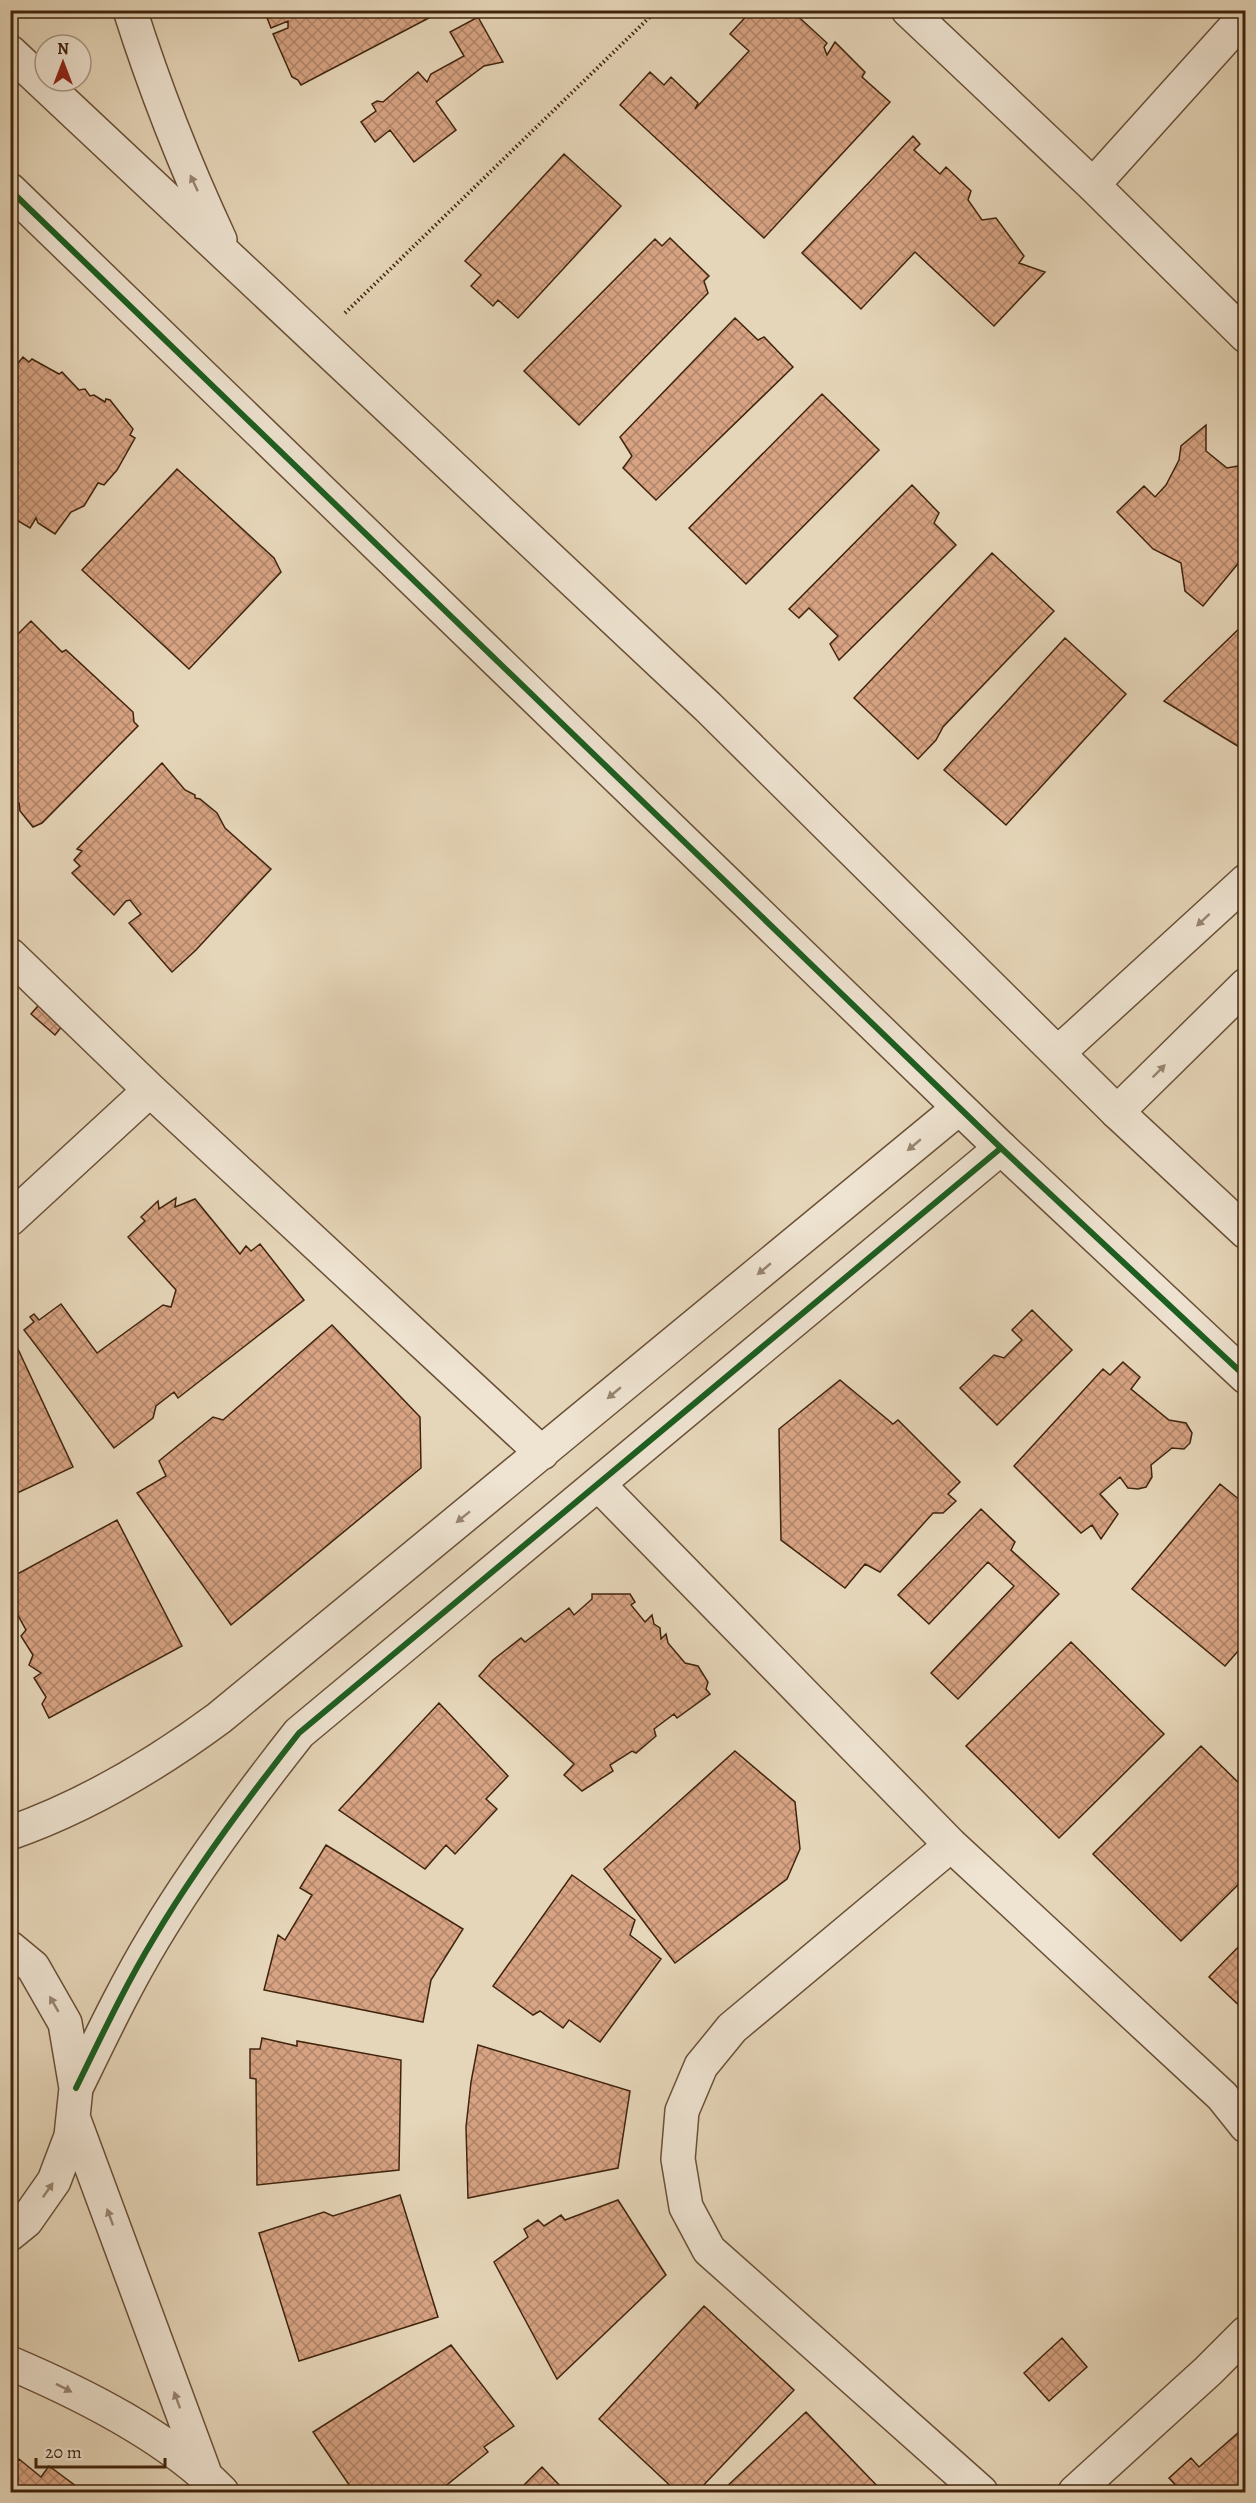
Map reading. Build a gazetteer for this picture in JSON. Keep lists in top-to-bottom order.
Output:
{
  "scale_bar": "20 m",
  "north": "top"
}
